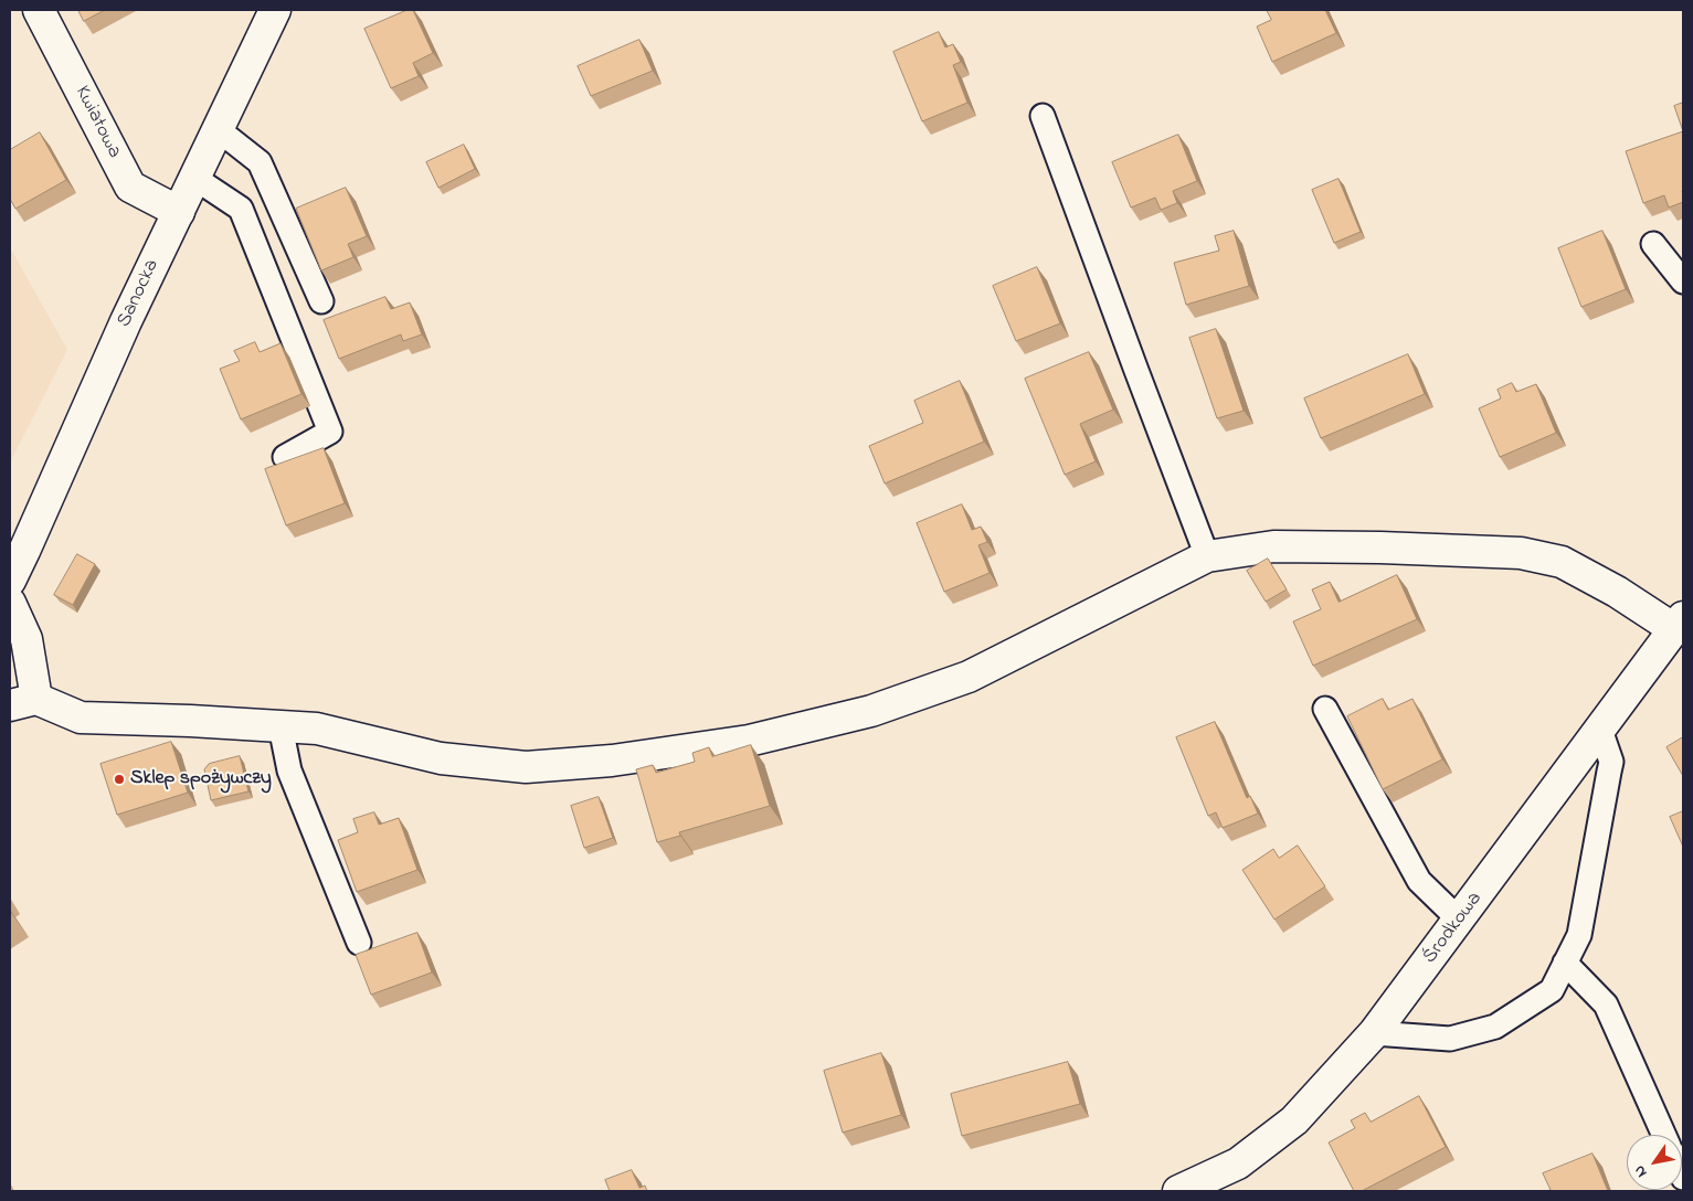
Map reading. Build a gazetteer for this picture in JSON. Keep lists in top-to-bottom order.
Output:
{
  "streets": {
    "street": ["Kwiatowa", "Sanocka", "Środkowa"]
  },
  "crossings": [
    ["Kwiatowa", "Sanocka"]
  ],
  "places": ["Sklep spożywczy"],
  "north": "bottom left"
}
